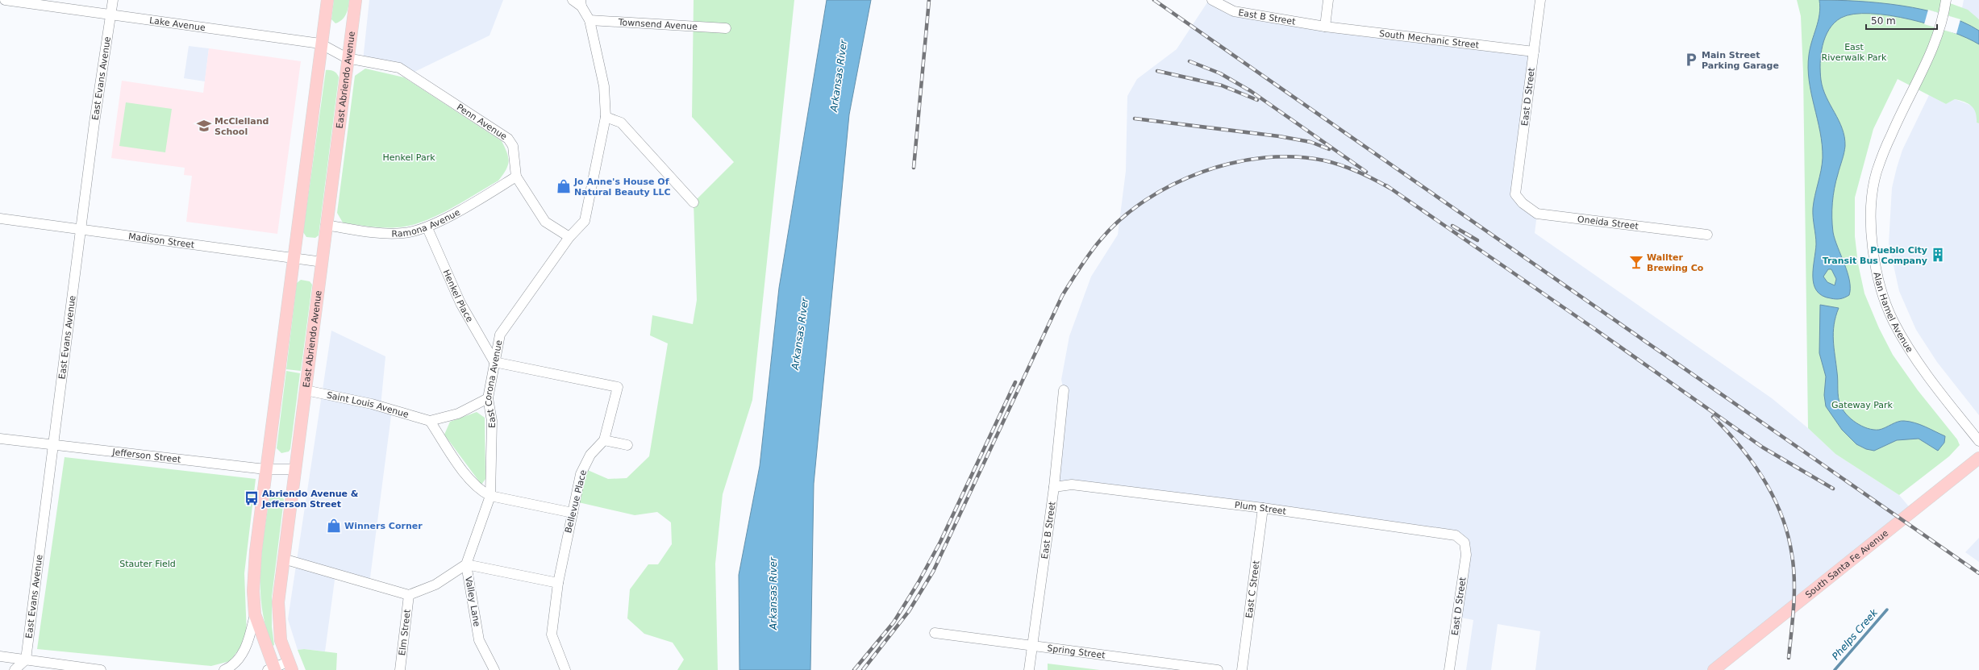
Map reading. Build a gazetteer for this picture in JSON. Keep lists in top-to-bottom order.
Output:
{
  "streets": {
    "main road": ["East Abriendo Avenue", "South Santa Fe Avenue"],
    "street": [
      "East B Street",
      "Lake Avenue",
      "Townsend Avenue",
      "South Mechanic Street",
      "East Evans Avenue",
      "East D Street",
      "Penn Avenue",
      "Ramona Avenue",
      "Oneida Street",
      "Madison Street",
      "Henkel Place",
      "Alan Hamel Avenue",
      "East Corona Avenue",
      "Saint Louis Avenue",
      "Jefferson Street",
      "Bellevue Place",
      "Plum Street",
      "East C Street",
      "Valley Lane",
      "Elm Street",
      "Spring Street"
    ]
  },
  "crossings": [
    ["East B Street", "South Mechanic Street"],
    ["East B Street", "Plum Street"],
    ["East B Street", "Spring Street"],
    ["Lake Avenue", "East Evans Avenue"],
    ["Lake Avenue", "East Abriendo Avenue"],
    ["Lake Avenue", "Penn Avenue"],
    ["Townsend Avenue", "East Corona Avenue"],
    ["South Mechanic Street", "East D Street"],
    ["East Evans Avenue", "Madison Street"],
    ["East Evans Avenue", "Jefferson Street"],
    ["East Abriendo Avenue", "Penn Avenue"],
    ["East Abriendo Avenue", "Ramona Avenue"],
    ["East Abriendo Avenue", "Madison Street"],
    ["East Abriendo Avenue", "Saint Louis Avenue"],
    ["East Abriendo Avenue", "Jefferson Street"],
    ["East D Street", "Oneida Street"],
    ["East D Street", "Plum Street"],
    ["Penn Avenue", "Ramona Avenue"],
    ["Penn Avenue", "East Corona Avenue"],
    ["Ramona Avenue", "Henkel Place"],
    ["Henkel Place", "East Corona Avenue"],
    ["Henkel Place", "Bellevue Place"],
    ["East Corona Avenue", "Bellevue Place"],
    ["East Corona Avenue", "Valley Lane"],
    ["Bellevue Place", "Valley Lane"],
    ["Plum Street", "East C Street"]
  ],
  "water": ["Arkansas River", "Phelps Creek"],
  "parks": [
    "East Riverwalk Park",
    "Henkel Park",
    "Gateway Park",
    "Stauter Field"
  ],
  "places": {
    "parking": ["Main Street Parking Garage"],
    "school or university": ["McClelland School"],
    "shop": ["Jo Anne's House Of Natural Beauty LLC", "Winners Corner"],
    "building": ["Pueblo City Transit Bus Company"],
    "bar": ["Wallter Brewing Co"],
    "bus stop": ["Abriendo Avenue & Jefferson Street"]
  },
  "scale_bar": "50 m"
}
